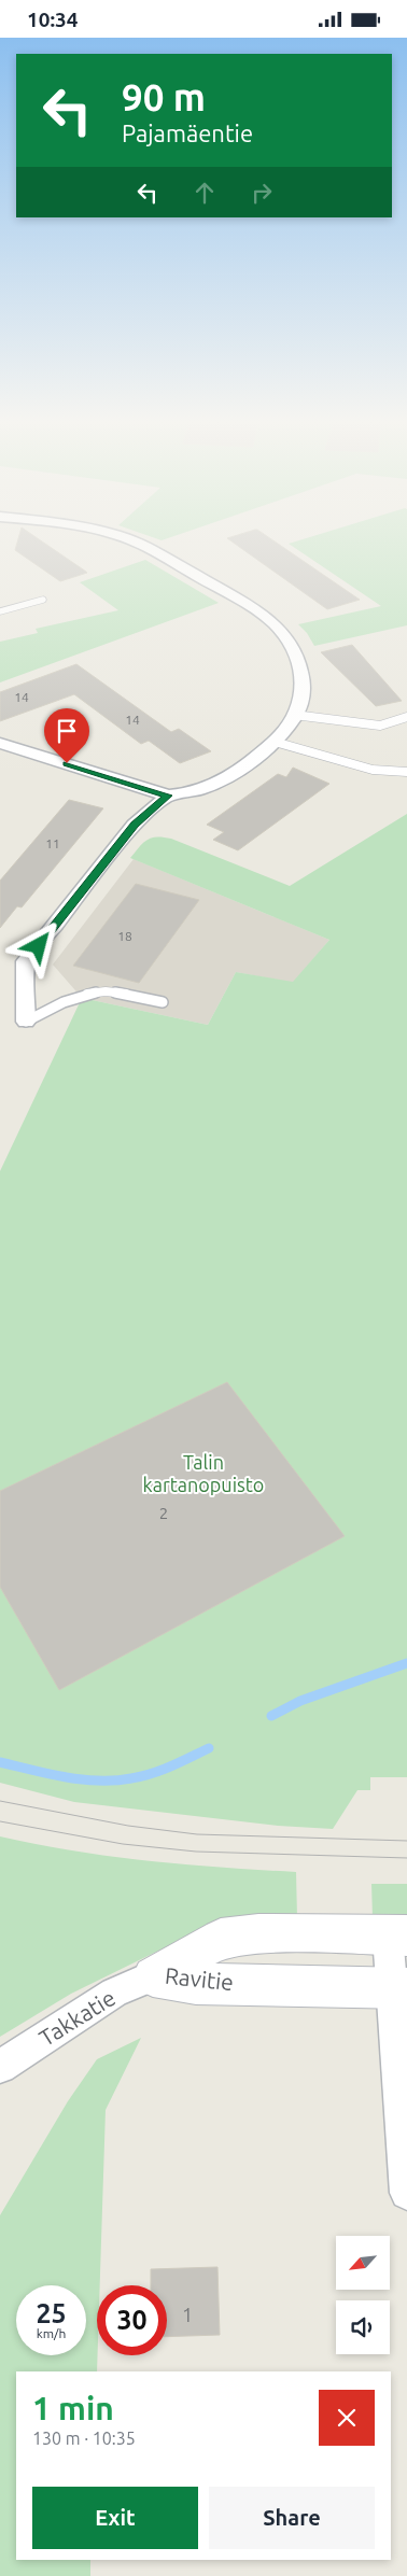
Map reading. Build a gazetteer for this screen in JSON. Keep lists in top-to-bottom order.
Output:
{
  "streets": {
    "street": ["Ravitie", "Takkatie"]
  },
  "crossings": [
    ["Ravitie", "Takkatie"]
  ],
  "parks": ["Talin kartanopuisto"],
  "house_numbers": [
    "14",
    "14",
    "11",
    "18",
    "2",
    "1"
  ],
  "north": "bottom left",
  "page": {
    "status": "10:34",
    "turn": ["90 m", "Pajamäentie"],
    "speed": "25 km/h",
    "limit": "30",
    "heading": ["1 min", "130 m · 10:35"],
    "buttons": ["Exit", "Share"]
  }
}
